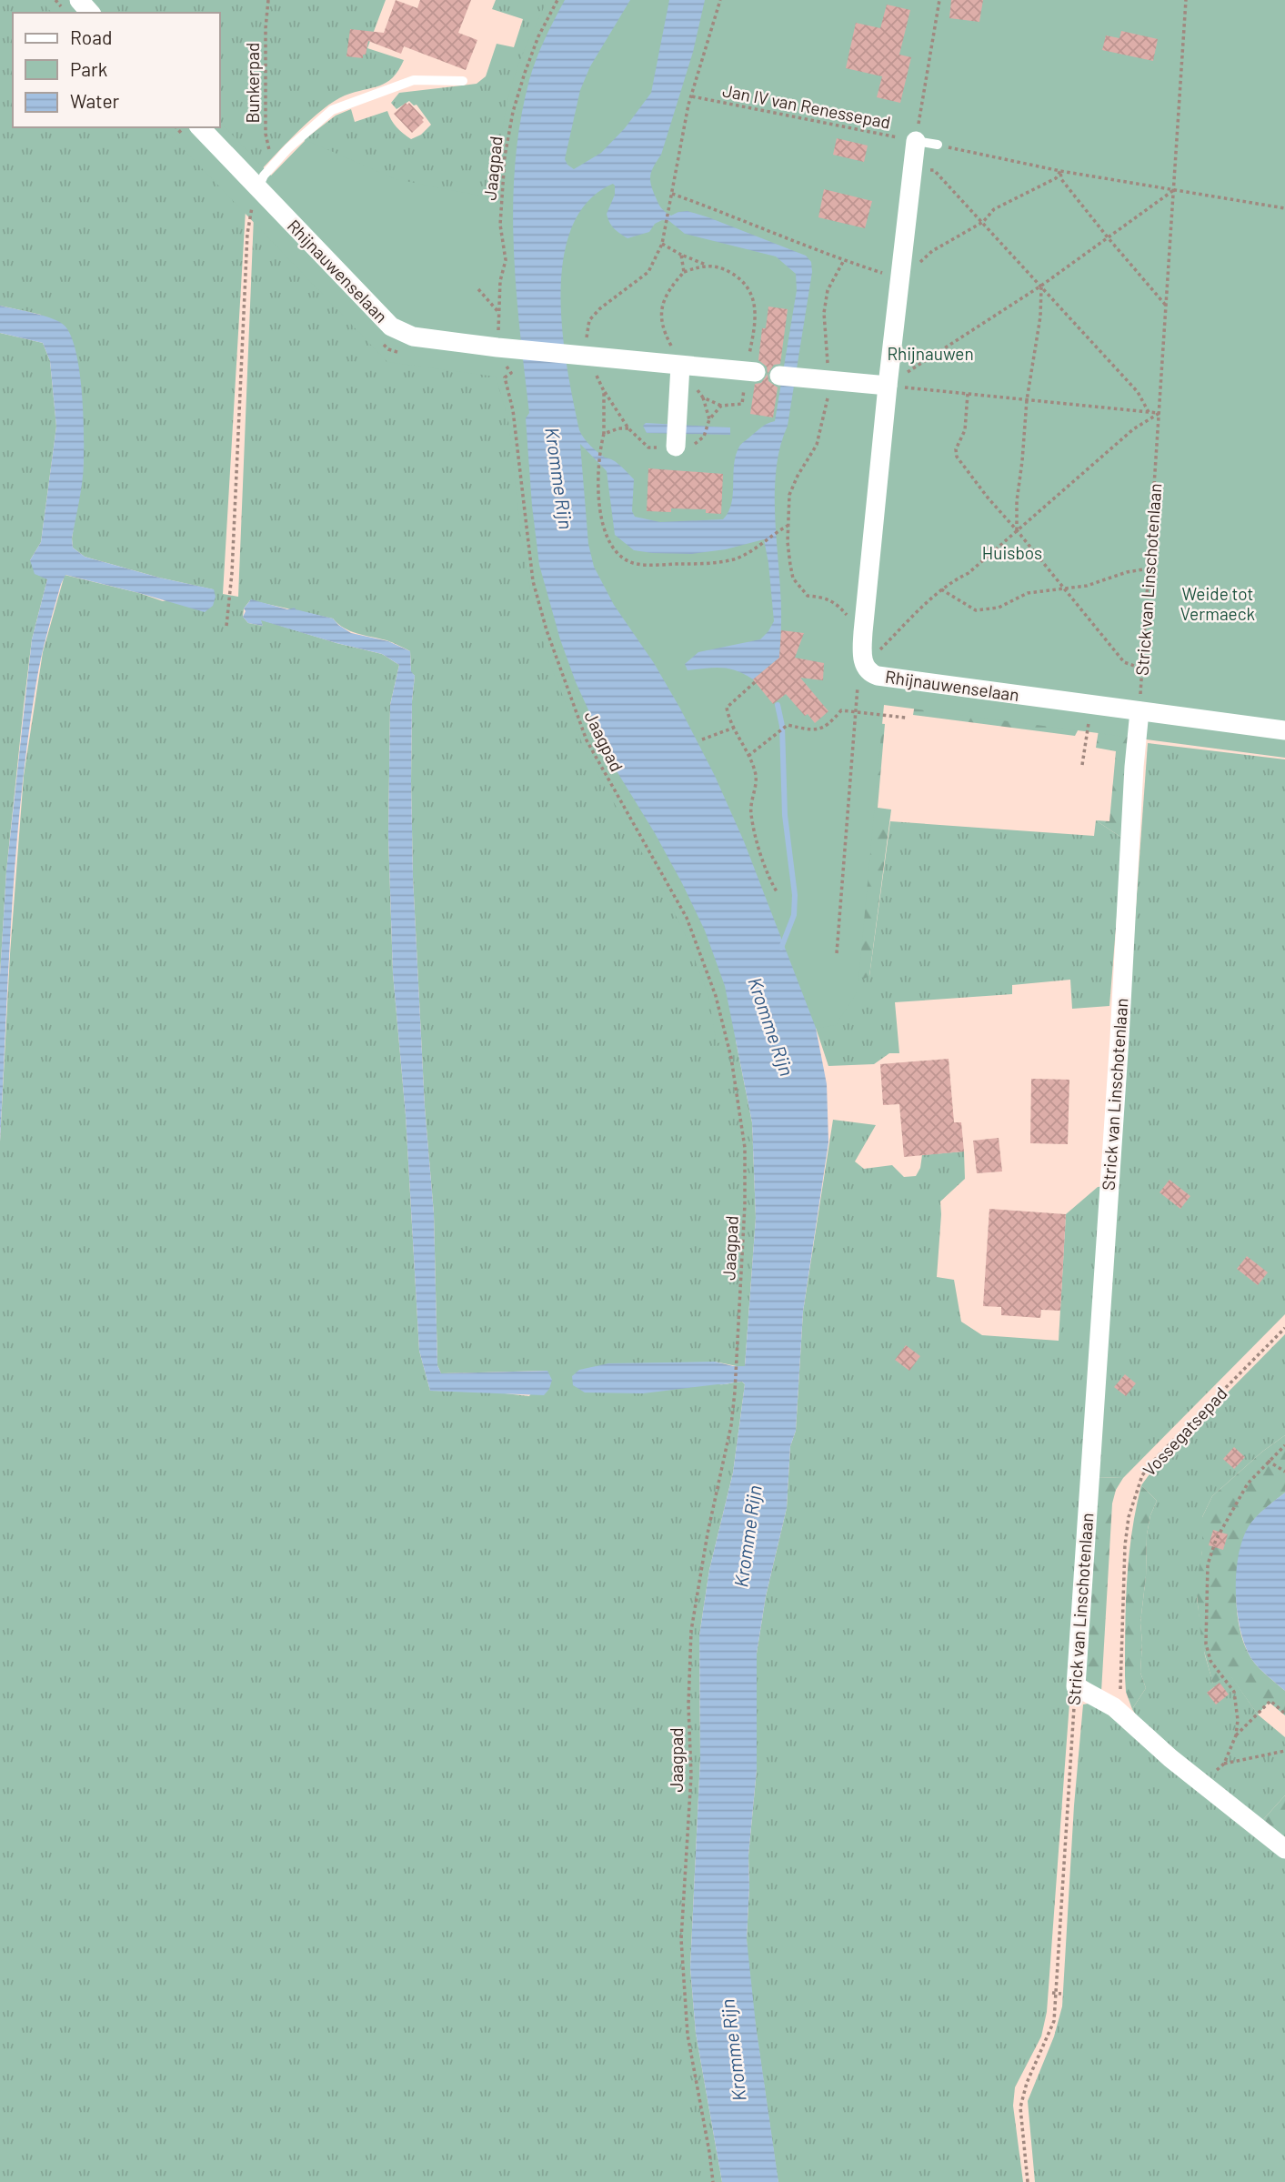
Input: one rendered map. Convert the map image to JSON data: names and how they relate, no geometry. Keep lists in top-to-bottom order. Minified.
{"streets":{"street":["Rhijnauwenselaan","Strick van Linschotenlaan"],"path":["Bunkerpad","Jan IV van Renessepad","Jaagpad","Vossegatsepad"]},"crossings":[["Jan IV van Renessepad","Rhijnauwenselaan"],["Jaagpad","Rhijnauwenselaan"],["Rhijnauwenselaan","Strick van Linschotenlaan"]],"water":["Kromme Rijn"],"parks":["Rhijnauwen","Huisbos","Weide tot Vermaeck"],"legend":["Road","Park","Water"]}
